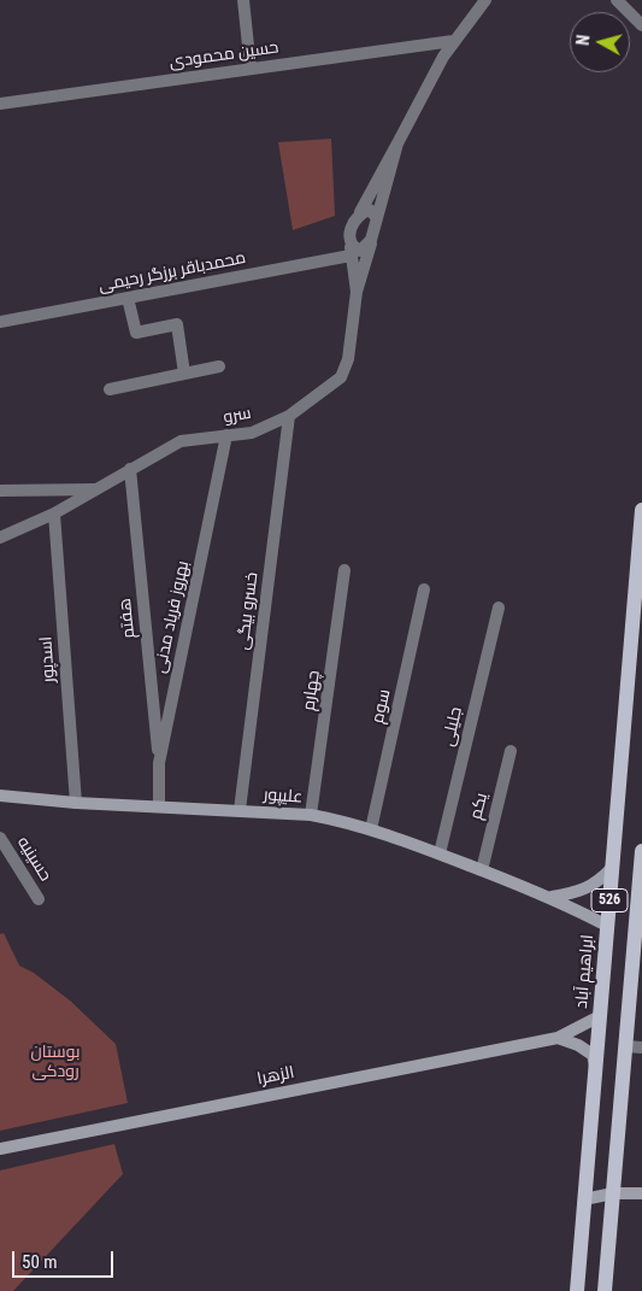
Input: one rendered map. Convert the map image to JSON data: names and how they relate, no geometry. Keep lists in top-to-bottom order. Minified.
{"streets":{"main road":["526","ابراهیم آباد"],"street":["حسین محمودی","محمدباقر برزگر رحیمی","سرو","خسرو بیگی","بهروز فریاد مدنی","هفتم","اسدپور","چهارم","سوم","جلیلی","علیپور","یکم","حسینیه","الزهرا"]},"crossings":[["سرو","خسرو بیگی"],["سرو","بهروز فریاد مدنی"],["سرو","هفتم"],["سرو","اسدپور"],["خسرو بیگی","علیپور"],["بهروز فریاد مدنی","هفتم"],["بهروز فریاد مدنی","علیپور"],["اسدپور","علیپور"],["چهارم","علیپور"],["سوم","علیپور"],["جلیلی","علیپور"],["علیپور","یکم"],["علیپور","ابراهیم آباد"],["ابراهیم آباد","الزهرا"]],"parks":["بوستان رودکی"],"scale_bar":"50 m","north":"left"}
